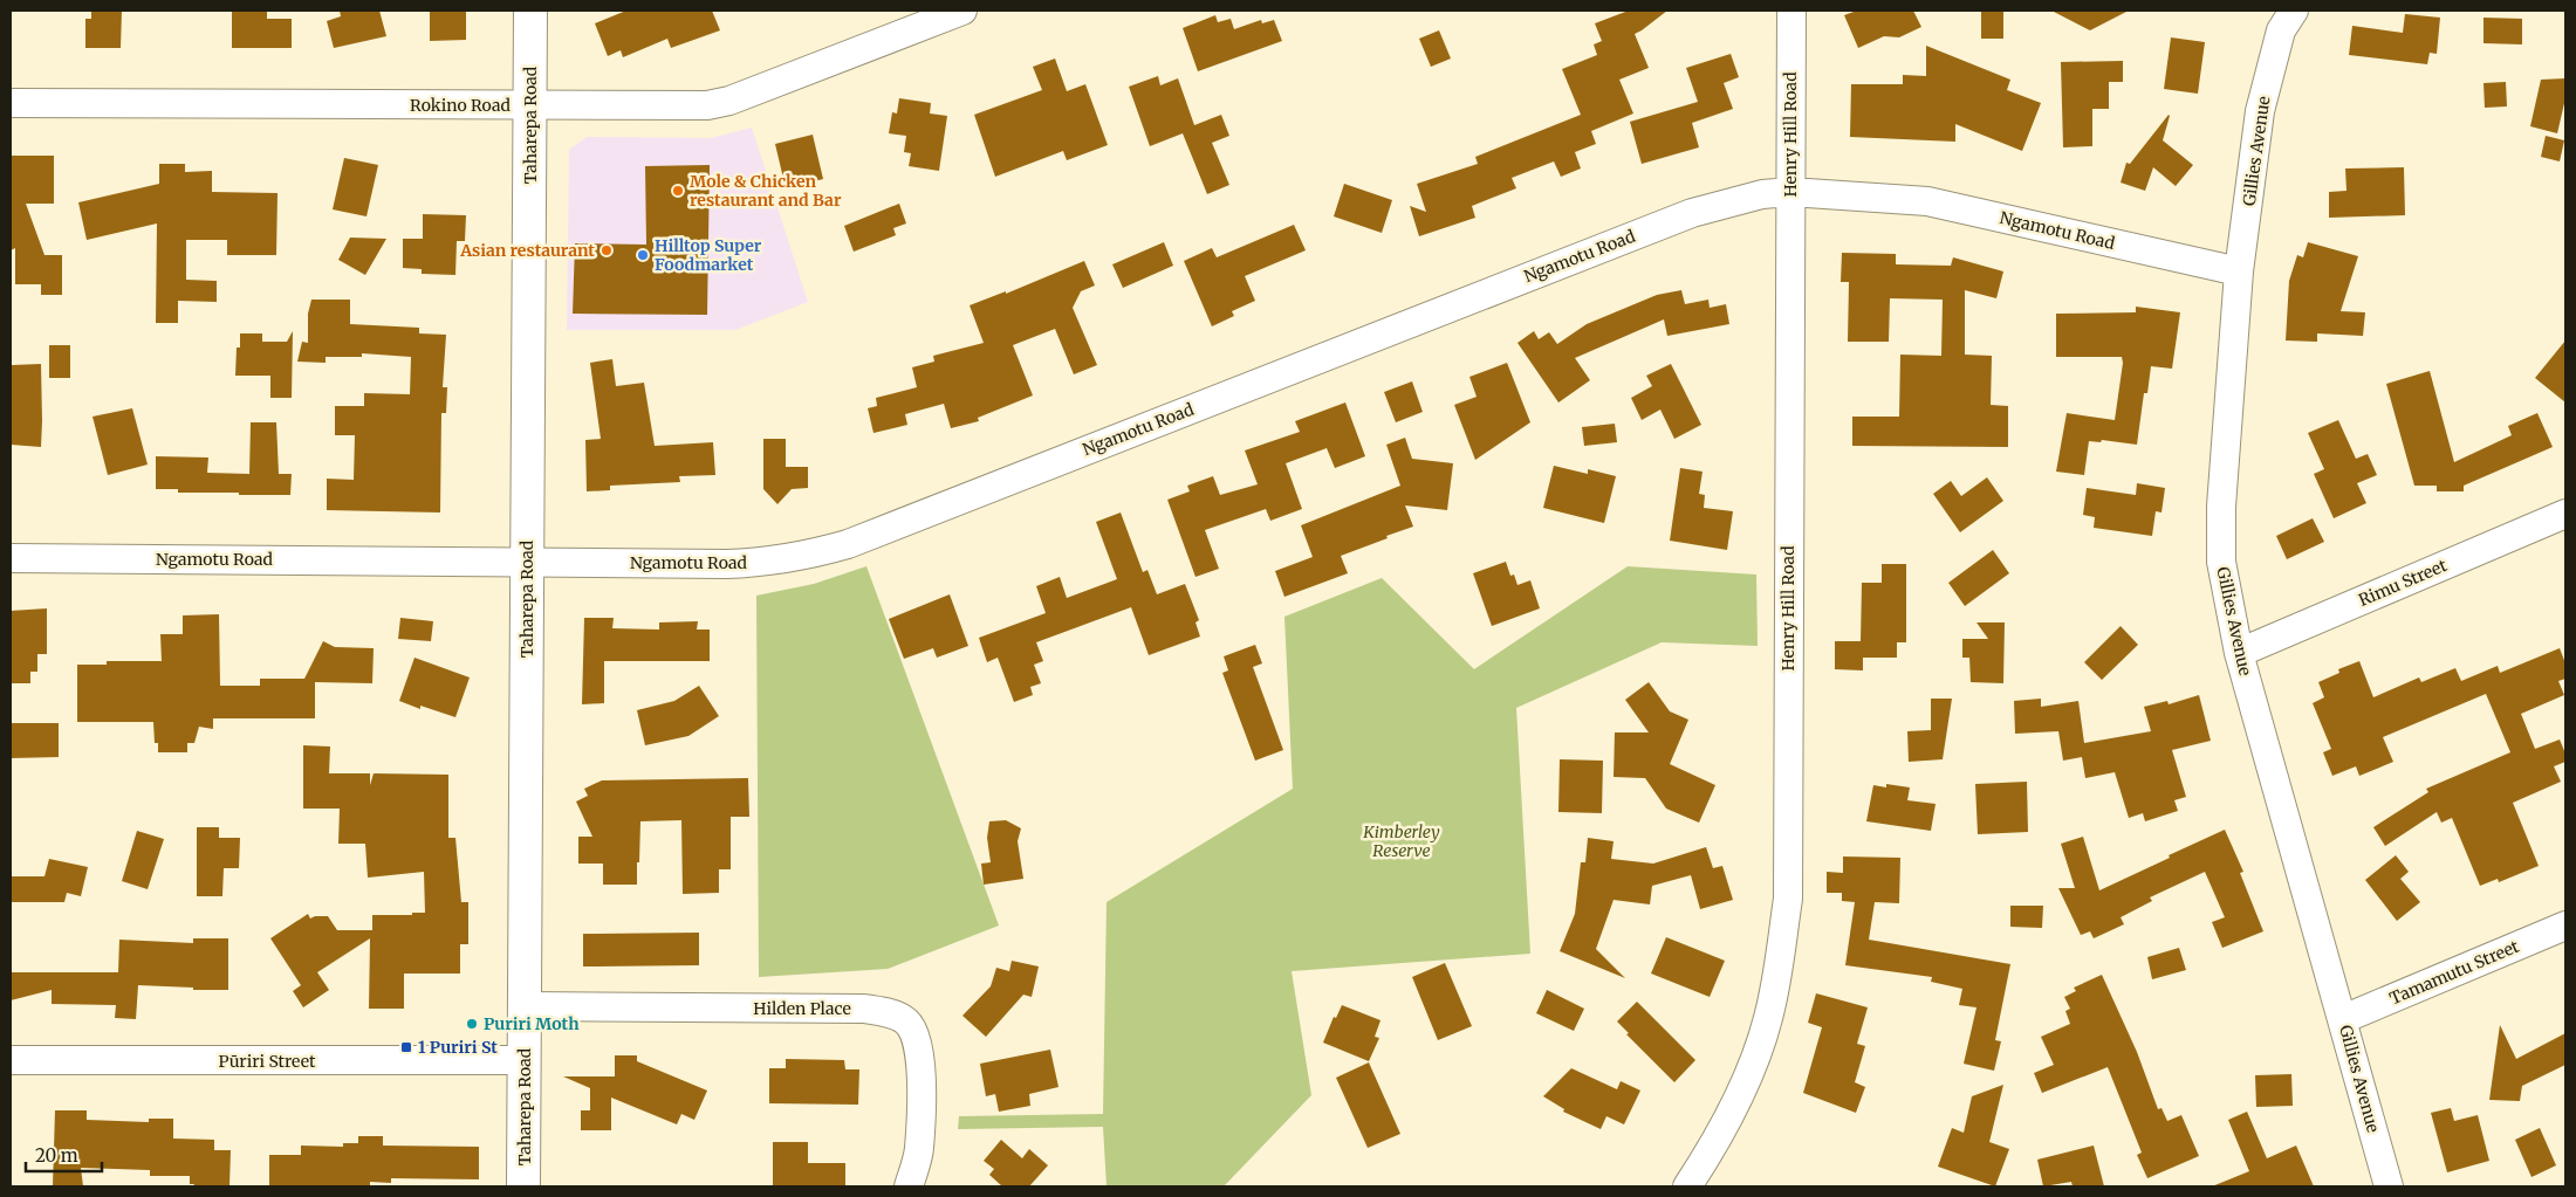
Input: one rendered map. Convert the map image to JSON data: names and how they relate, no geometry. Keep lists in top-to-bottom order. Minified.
{"streets":{"street":["Rokino Road","Taharepa Road","Henry Hill Road","Gillies Avenue","Ngamotu Road","Rimu Street","Tamamutu Street","Hilden Place","Pūriri Street"]},"crossings":[["Rokino Road","Taharepa Road"],["Taharepa Road","Ngamotu Road"],["Taharepa Road","Hilden Place"],["Taharepa Road","Pūriri Street"],["Henry Hill Road","Ngamotu Road"],["Gillies Avenue","Ngamotu Road"],["Gillies Avenue","Rimu Street"],["Gillies Avenue","Tamamutu Street"]],"parks":["Kimberley Reserve"],"places":{"other":["Mole & Chicken restaurant and Bar","Asian restaurant","Hilltop Super Foodmarket","Puriri Moth"],"transit":["1 Puriri St"]},"scale_bar":"20 m"}
